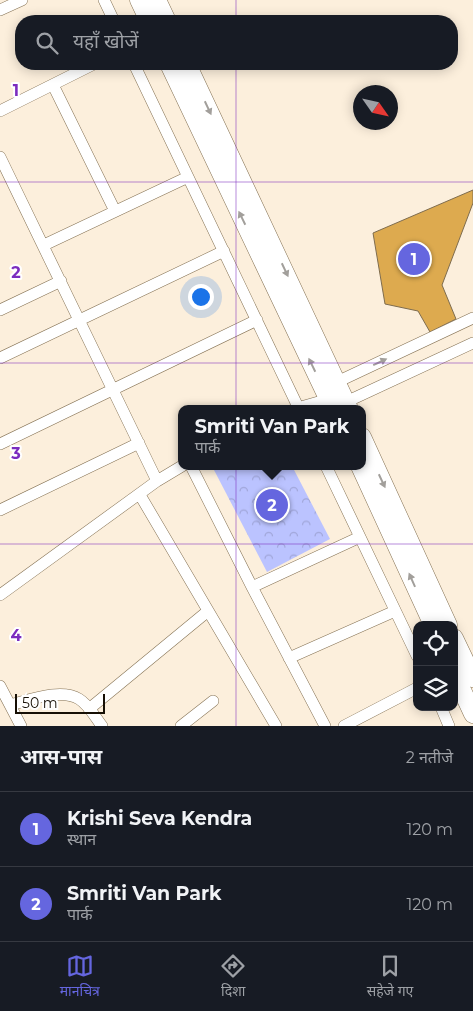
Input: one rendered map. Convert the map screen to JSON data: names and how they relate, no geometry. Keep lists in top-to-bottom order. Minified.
{"scale_bar":"50 m","north":"bottom right","page":{"search":"यहाँ खोजें","pins":["1","2"],"popup":["Smriti Van Park","पार्क"],"scale":"50 m","heading":["आस-पास","2 नतीजे"],"list":[{"mark":"1","name":"Krishi Seva Kendra","note":"स्थान","value":"120 m"},{"mark":"2","name":"Smriti Van Park","note":"पार्क","value":"120 m"}],"nav":["मानचित्र","दिशा","सहेजे गए"]},"grid":{"rows":["1","2","3","4"]}}
